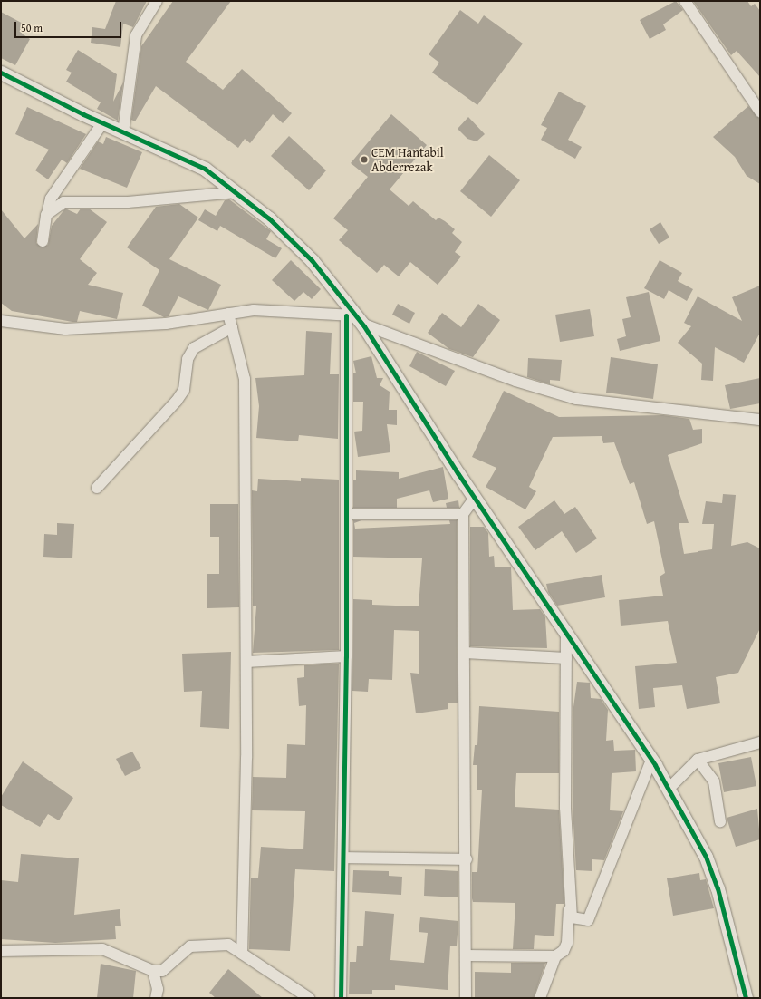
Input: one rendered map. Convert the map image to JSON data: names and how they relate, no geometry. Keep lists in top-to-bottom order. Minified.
{"places":["CEM Hantabil Abderrezak"],"scale_bar":"50 m"}
